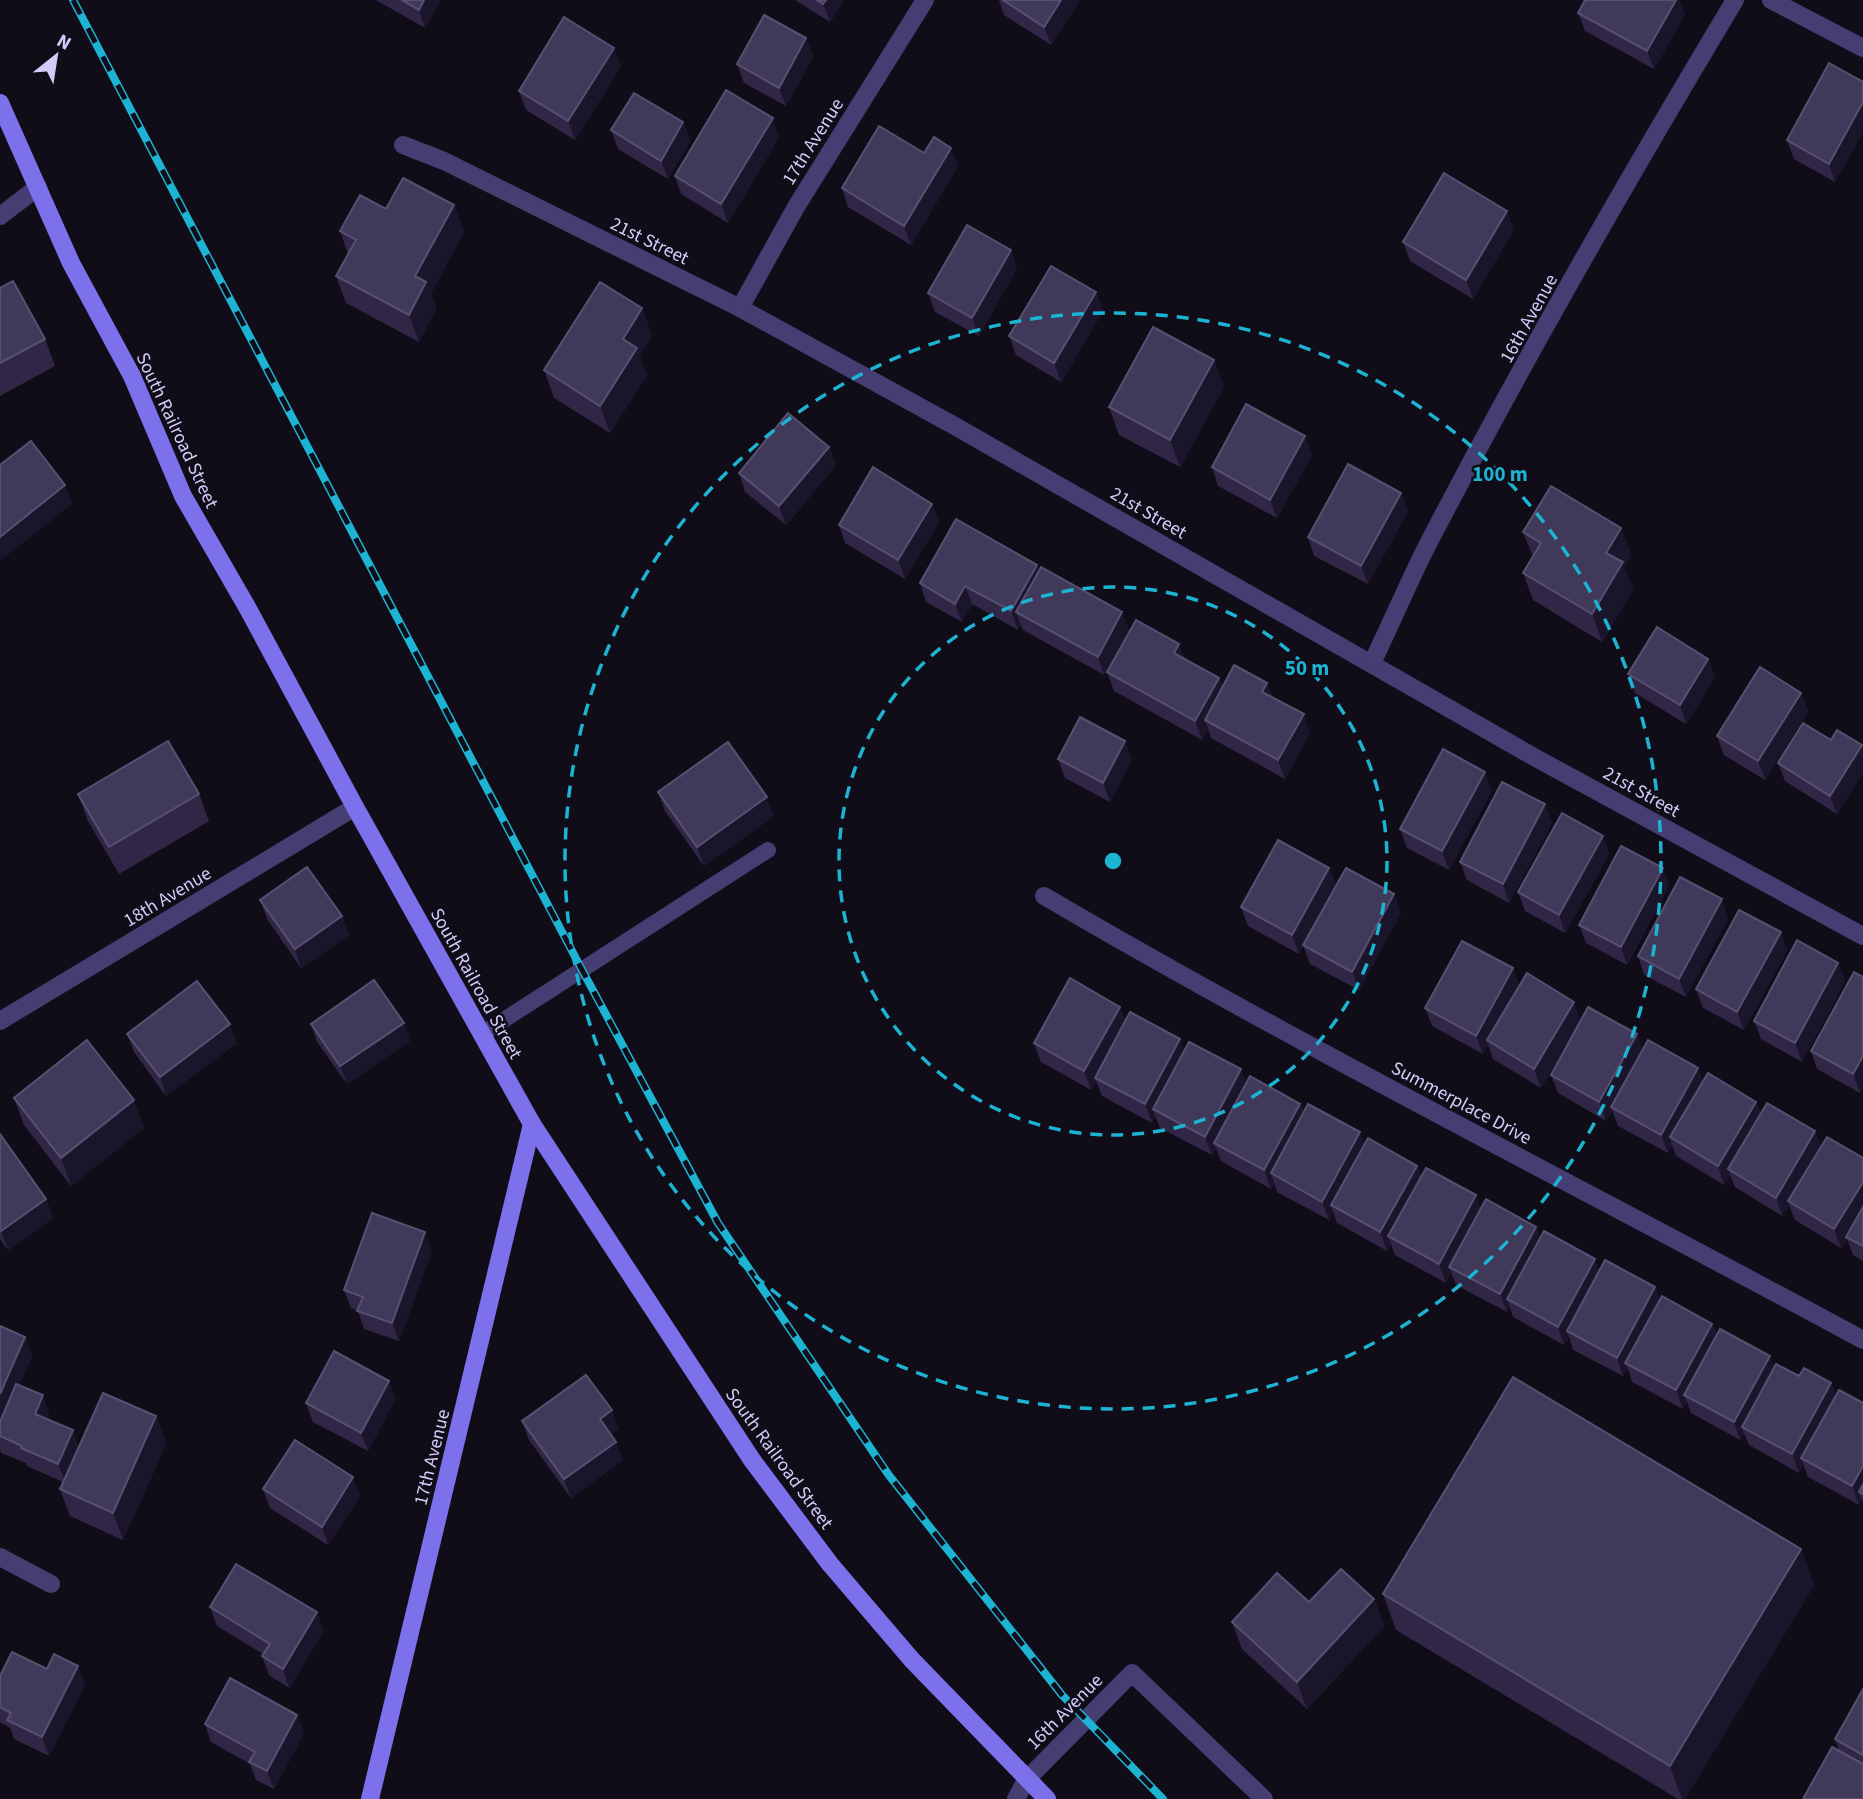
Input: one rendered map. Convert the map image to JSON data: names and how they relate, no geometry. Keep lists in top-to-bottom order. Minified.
{"streets":{"street":["17th Avenue","21st Street","16th Avenue","South Railroad Street","18th Avenue","Summerplace Drive"]},"crossings":[["17th Avenue","21st Street"],["17th Avenue","South Railroad Street"],["21st Street","16th Avenue"],["16th Avenue","South Railroad Street"],["South Railroad Street","18th Avenue"]],"north":"top right","rings":["100 m","50 m"]}
